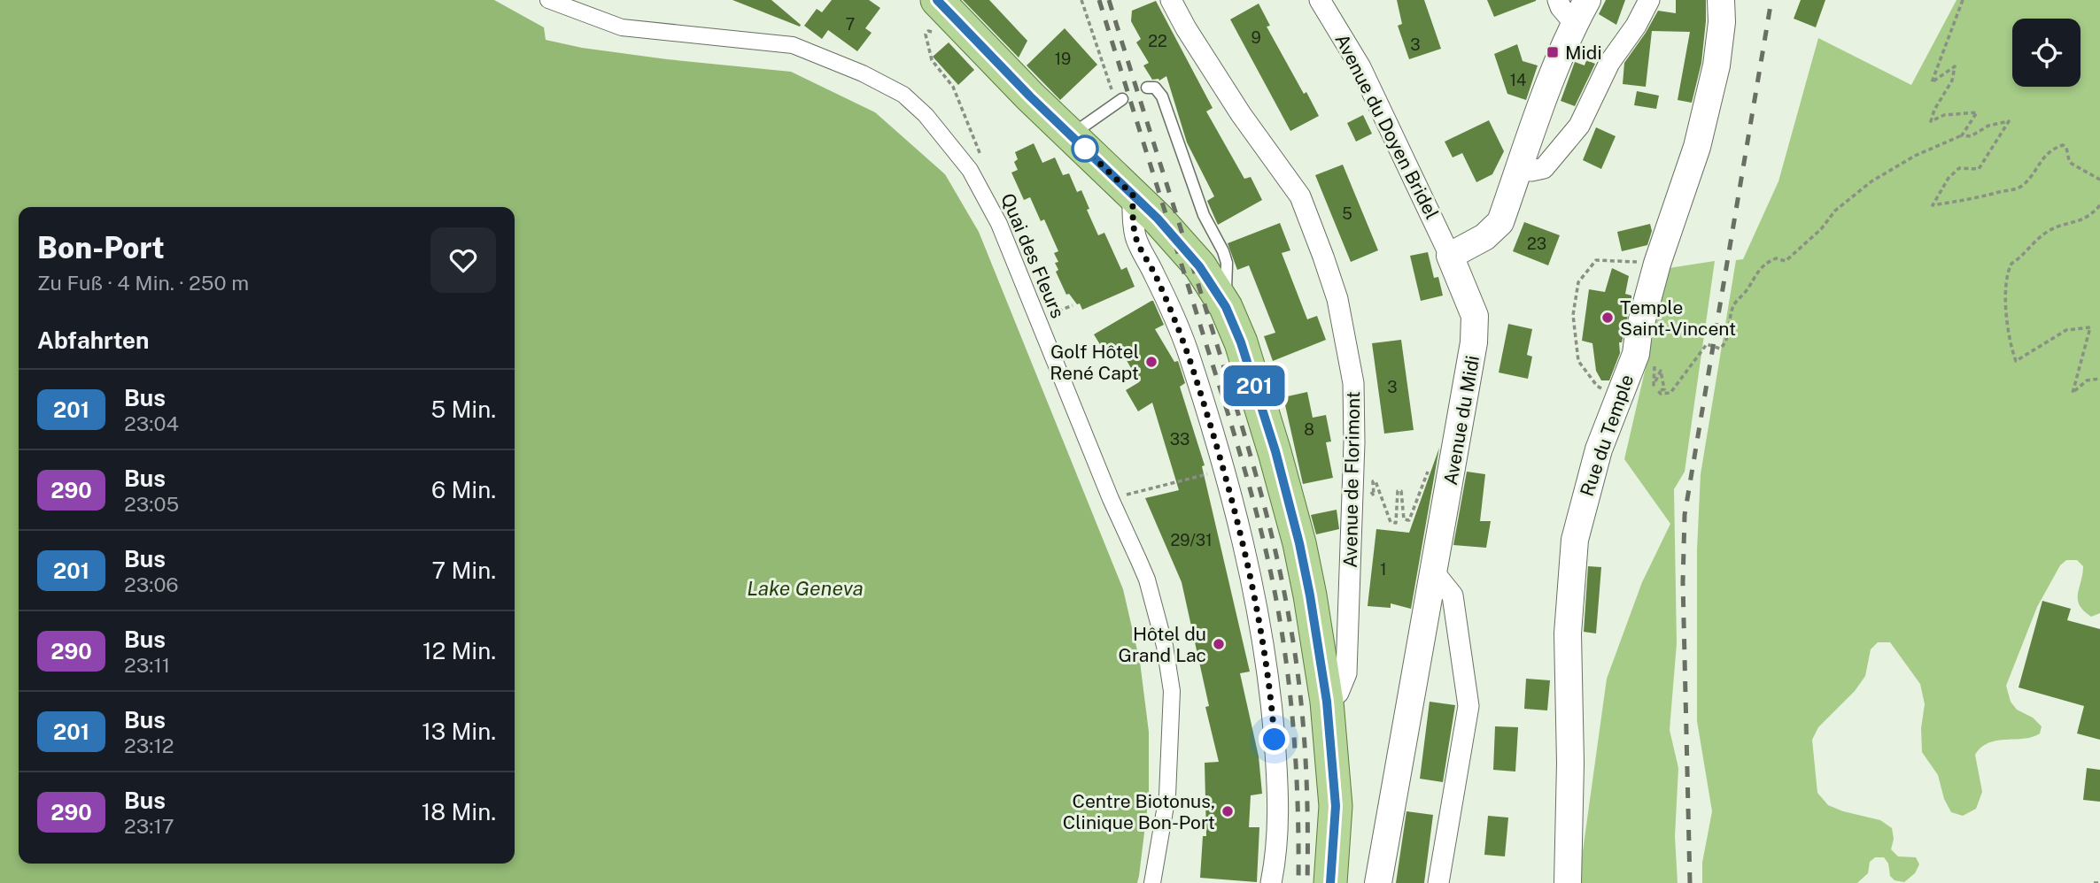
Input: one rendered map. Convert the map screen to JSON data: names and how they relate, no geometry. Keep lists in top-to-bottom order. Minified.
{"streets":{"street":["Avenue du Doyen Bridel","Quai des Fleurs","Avenue du Midi","Rue du Temple","Avenue de Florimont"]},"crossings":[["Avenue du Doyen Bridel","Avenue du Midi"]],"water":["Lake Geneva"],"places":{"transit":["Midi"],"other":["Temple Saint-Vincent","Golf Hôtel René Capt","Hôtel du Grand Lac","Centre Biotonus, Clinique Bon-Port"]},"lines":["bus line 201"],"house_numbers":["7","9","22","3","19","14","5","23","3","8","33","29/31","1"],"page":{"on_map":"201","heading":[["Bon-Port","Zu Fuß · 4 Min. · 250 m"],"Abfahrten"],"list":[{"mark":"201","name":"Bus","note":"23:04","value":"5 Min."},{"mark":"290","name":"Bus","note":"23:05","value":"6 Min."},{"mark":"201","name":"Bus","note":"23:06","value":"7 Min."},{"mark":"290","name":"Bus","note":"23:11","value":"12 Min."},{"mark":"201","name":"Bus","note":"23:12","value":"13 Min."},{"mark":"290","name":"Bus","note":"23:17","value":"18 Min."}]}}
